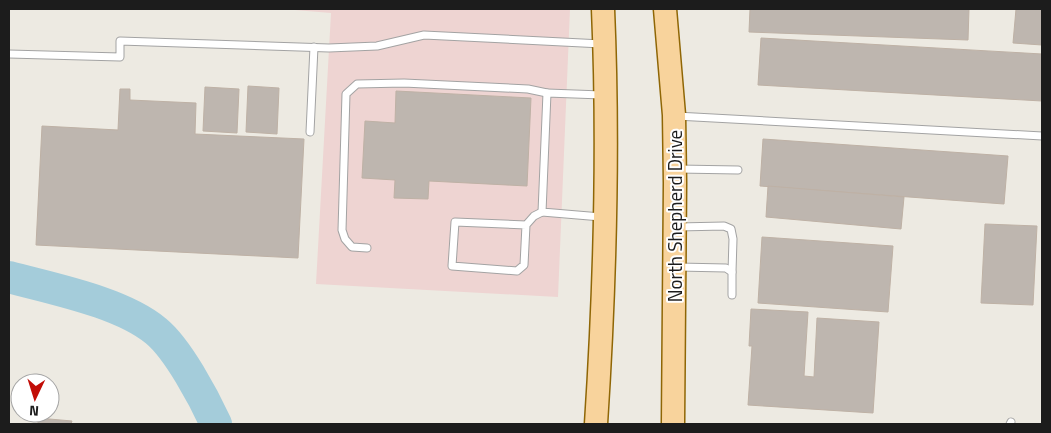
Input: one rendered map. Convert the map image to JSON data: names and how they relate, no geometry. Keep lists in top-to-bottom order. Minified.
{"streets":{"main road":["North Shepherd Drive"]},"north":"bottom"}
